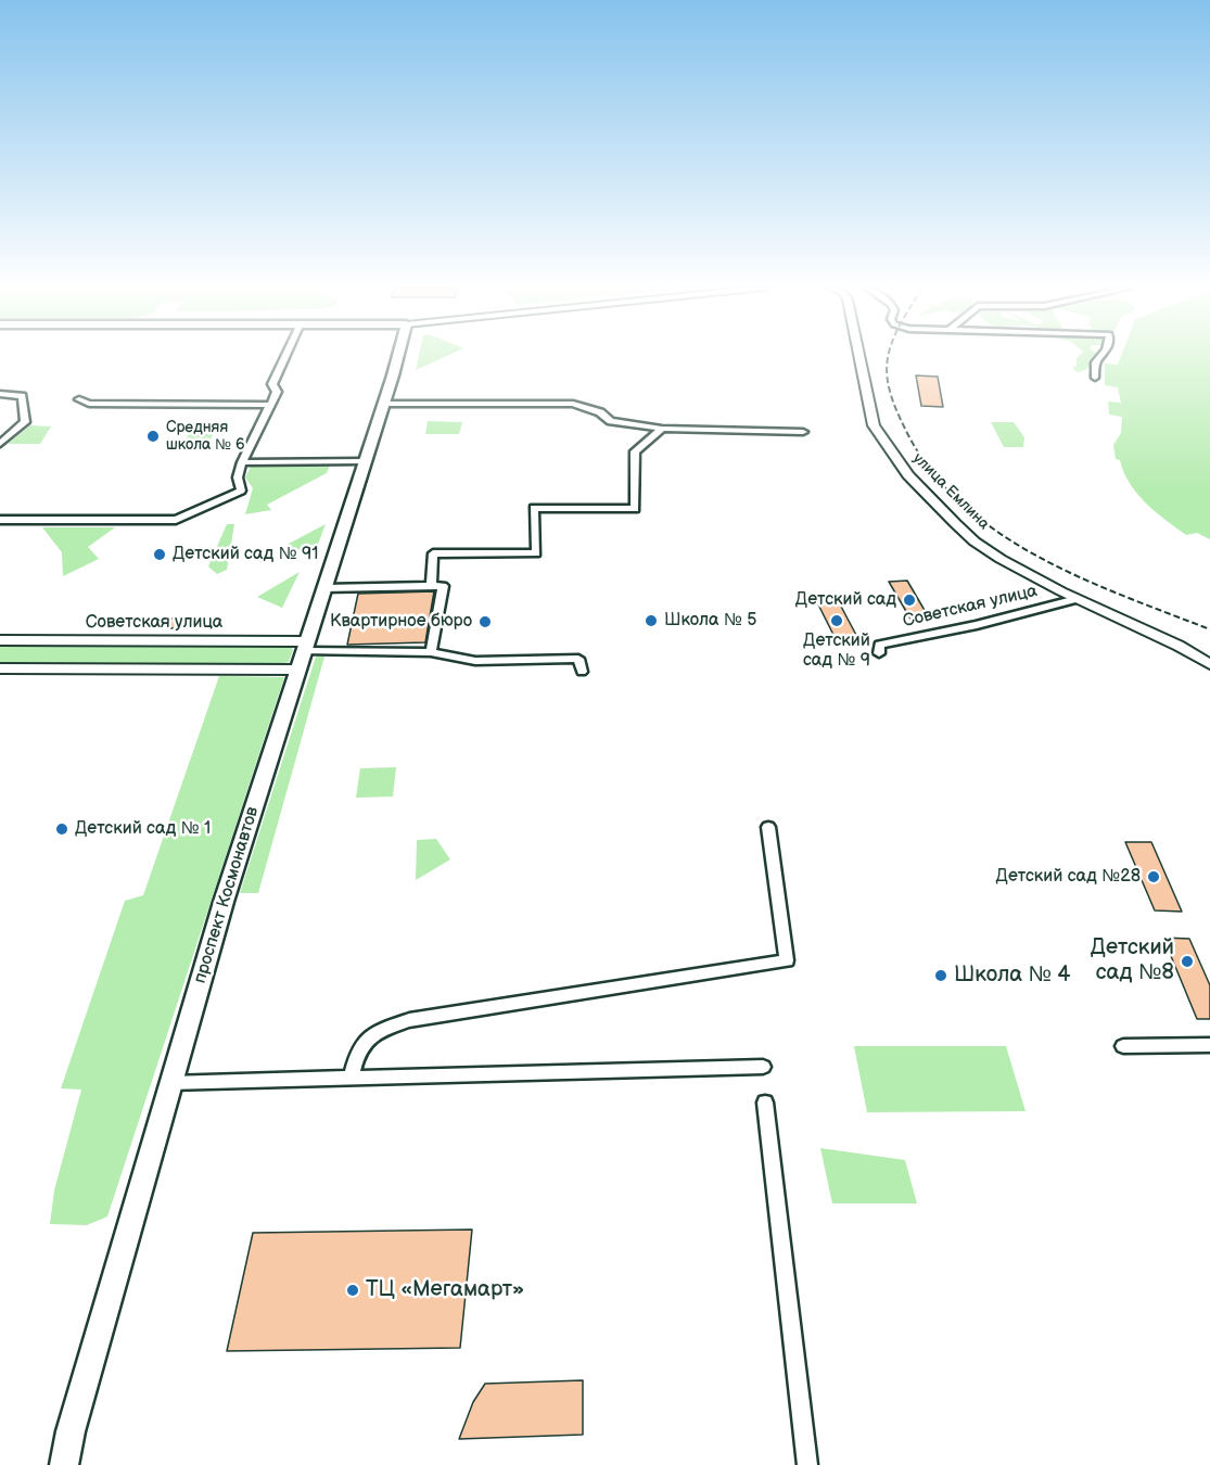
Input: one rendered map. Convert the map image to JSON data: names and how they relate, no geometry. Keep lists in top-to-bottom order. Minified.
{"streets":{"main road":["проспект Космонавтов"],"street":["улица Емлина","Советская улица"]},"crossings":[["улица Емлина","Советская улица"],["Советская улица","проспект Космонавтов"]],"places":["Средняя школа № 6","Детский сад № 91","Детский сад","Школа № 5","Детский сад № 9","Квартирное бюро","Детский сад № 1","Детский сад №28","Детский сад №8","Школа № 4","ТЦ «Мегамарт»"]}
